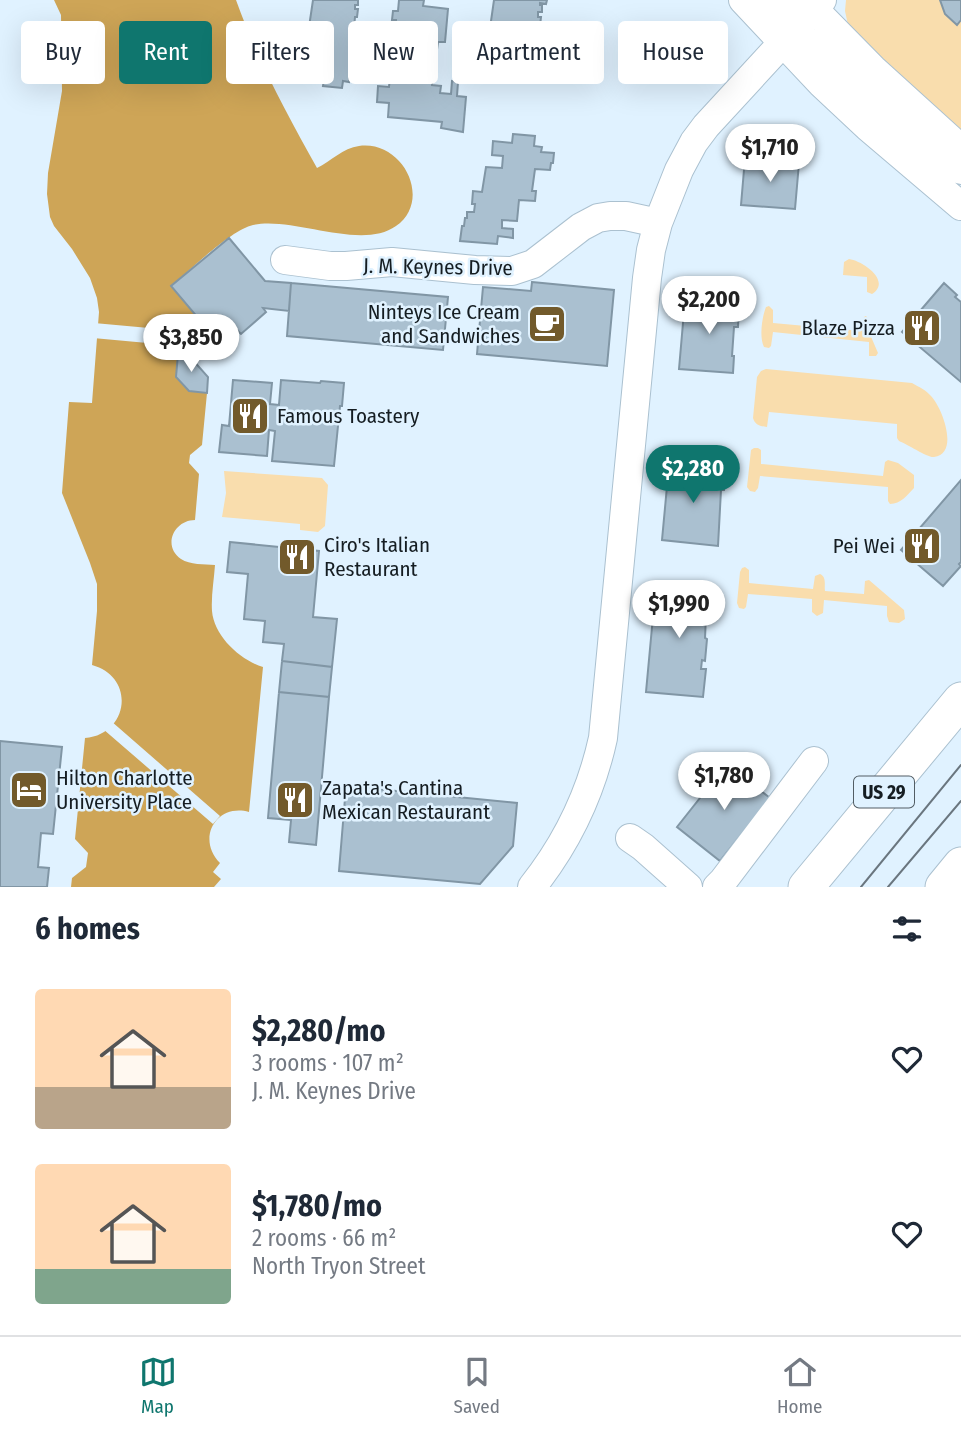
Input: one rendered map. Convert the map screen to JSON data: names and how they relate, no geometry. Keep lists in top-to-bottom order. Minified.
{"streets":{"main road":["US 29"],"street":["J. M. Keynes Drive"]},"places":{"cafe":["Ninteys Ice Cream and Sandwiches"],"restaurant":["Blaze Pizza","Famous Toastery","Pei Wei","Ciro's Italian Restaurant","Zapata's Cantina Mexican Restaurant"],"hotel":["Hilton Charlotte University Place"]},"page":{"chip":["Buy","Rent","Filters","New","Apartment","House"],"price":["$1,710","$2,200","$3,850","$2,280","$1,990","$1,780"],"heading":"6 homes","list":[{"name":"$2,280/mo","note":"3 rooms · 107 m² · J. M. Keynes Drive"},{"name":"$1,780/mo","note":"2 rooms · 66 m² · North Tryon Street"}],"tabs":["Map","Saved","Home"]}}
